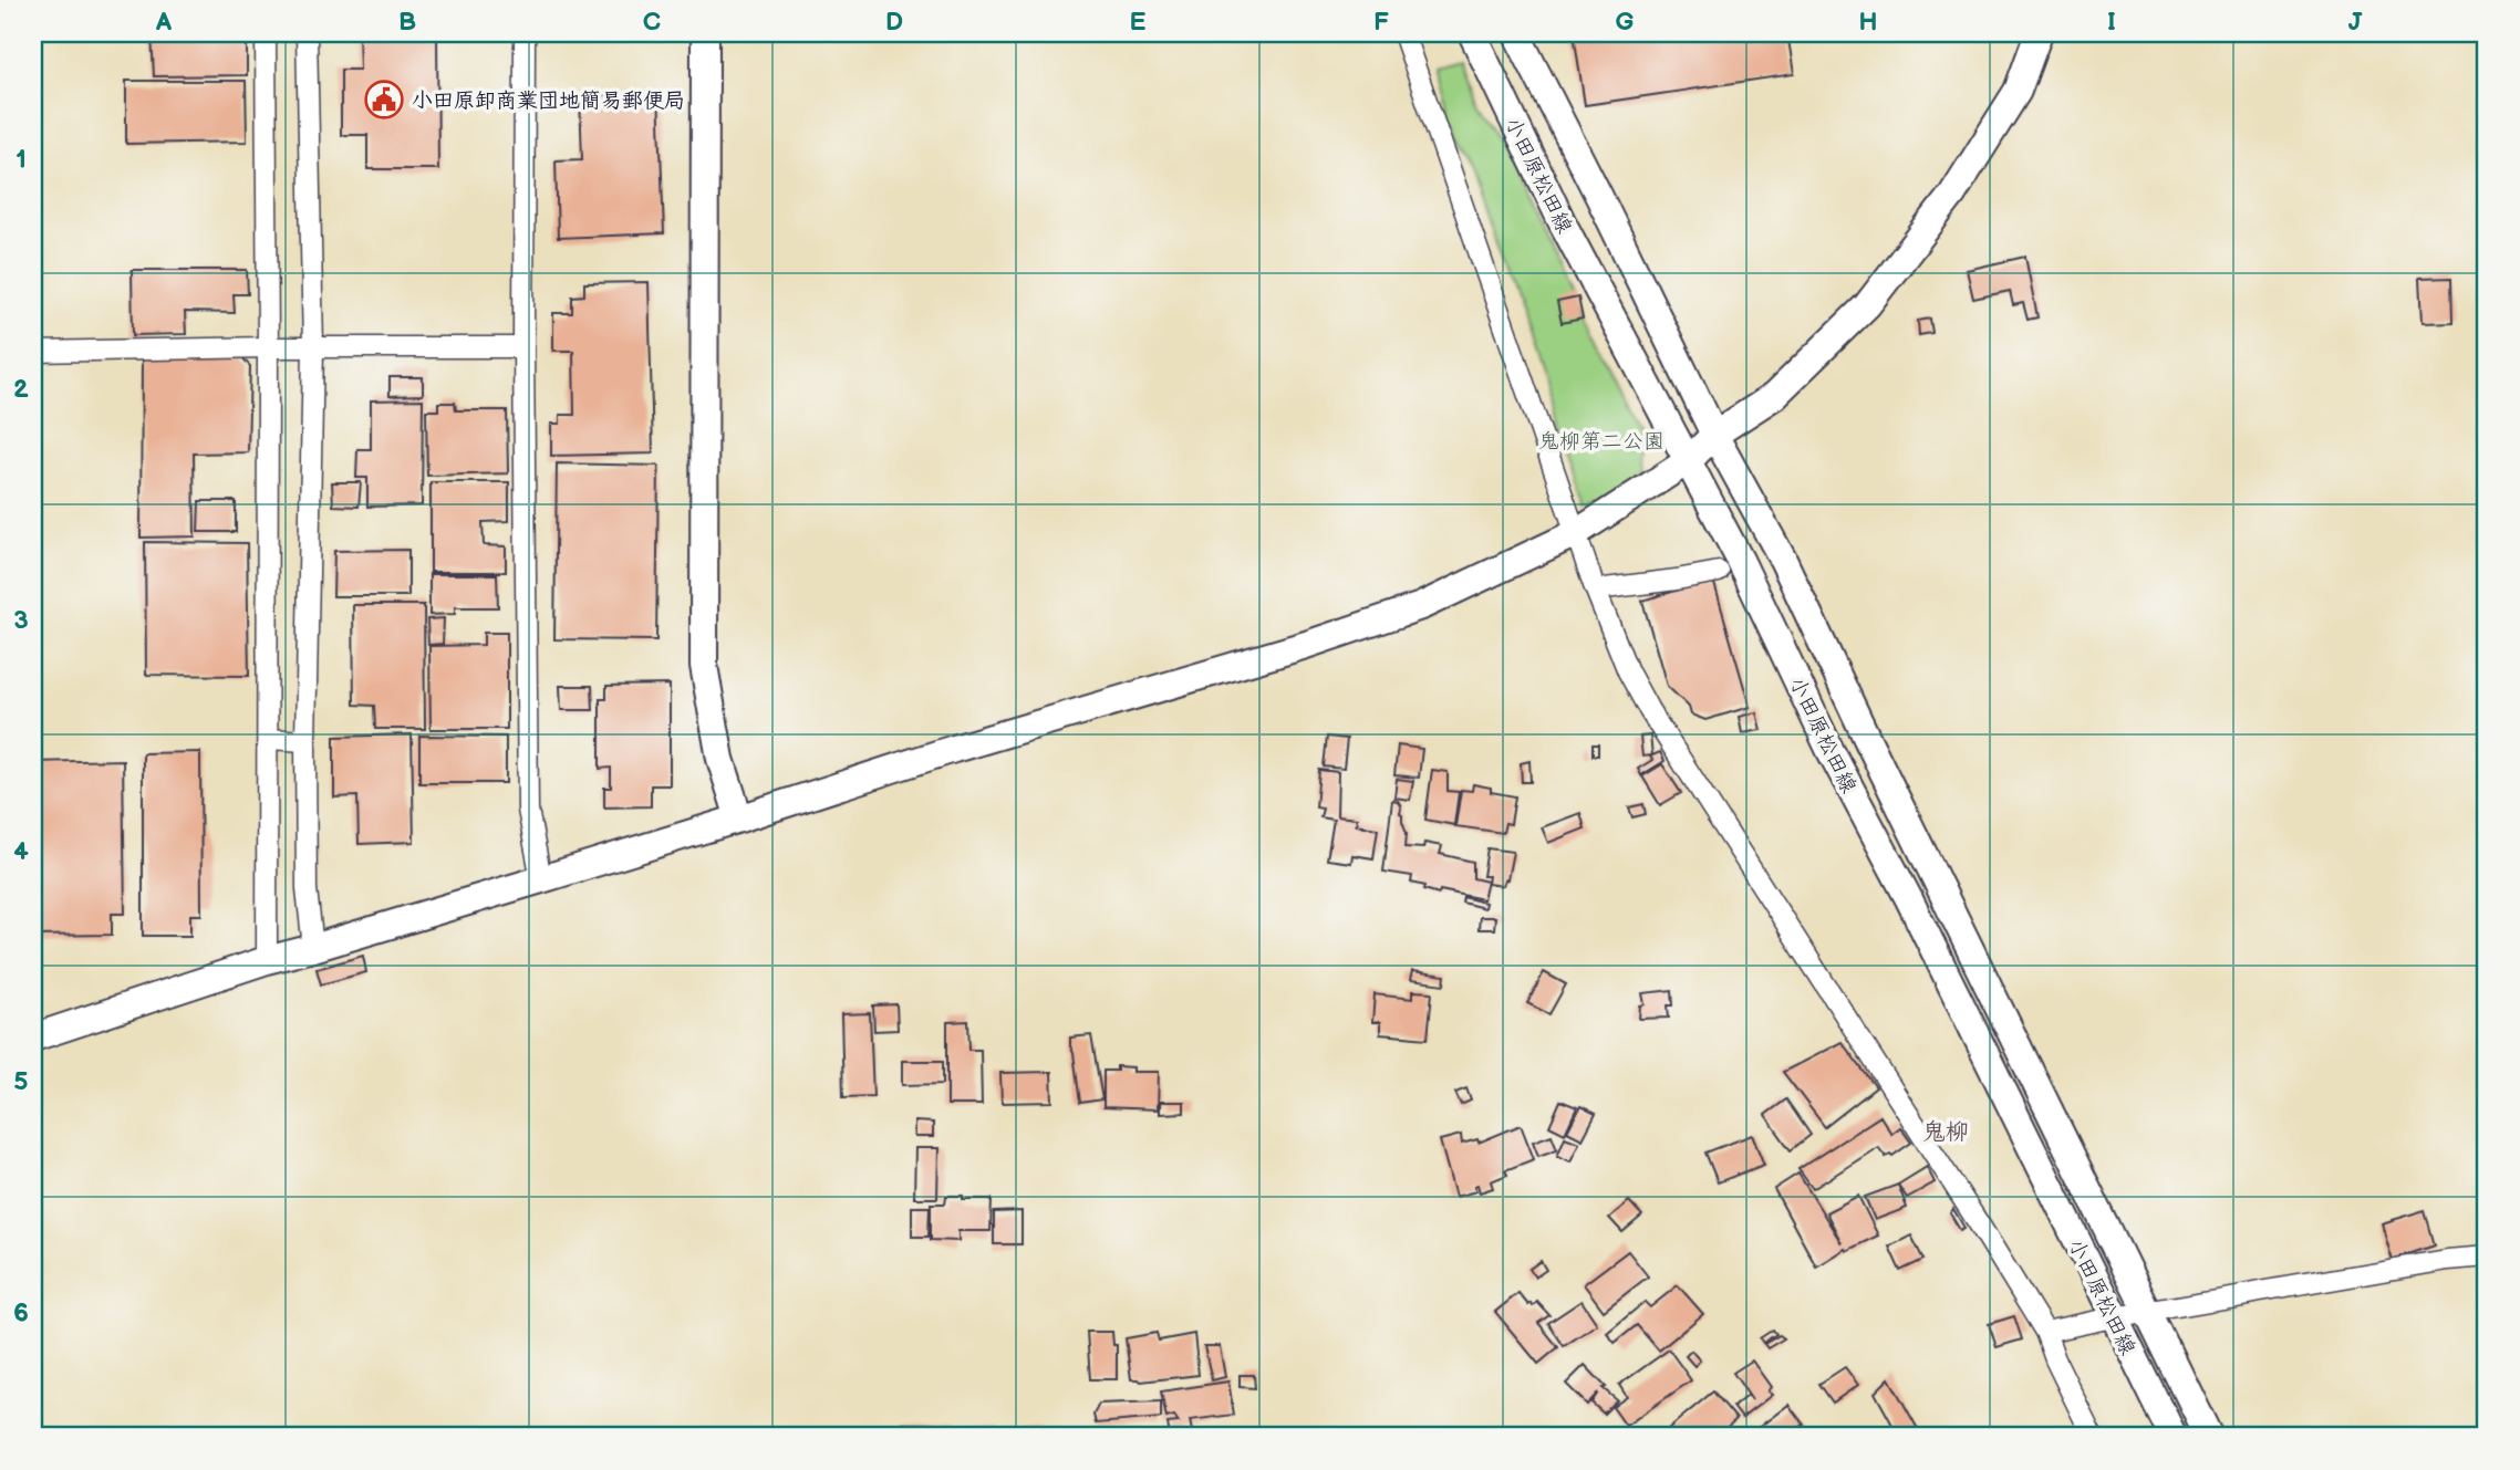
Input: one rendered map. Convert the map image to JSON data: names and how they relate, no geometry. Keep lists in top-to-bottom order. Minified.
{"streets":{"main road":["小田原松田線"]},"districts":["鬼柳"],"parks":["鬼柳第二公園"],"places":{"public building":["小田原卸商業団地簡易郵便局"]},"grid":{"columns":["A","B","C","D","E","F","G","H","I","J"],"rows":["1","2","3","4","5","6"]}}
